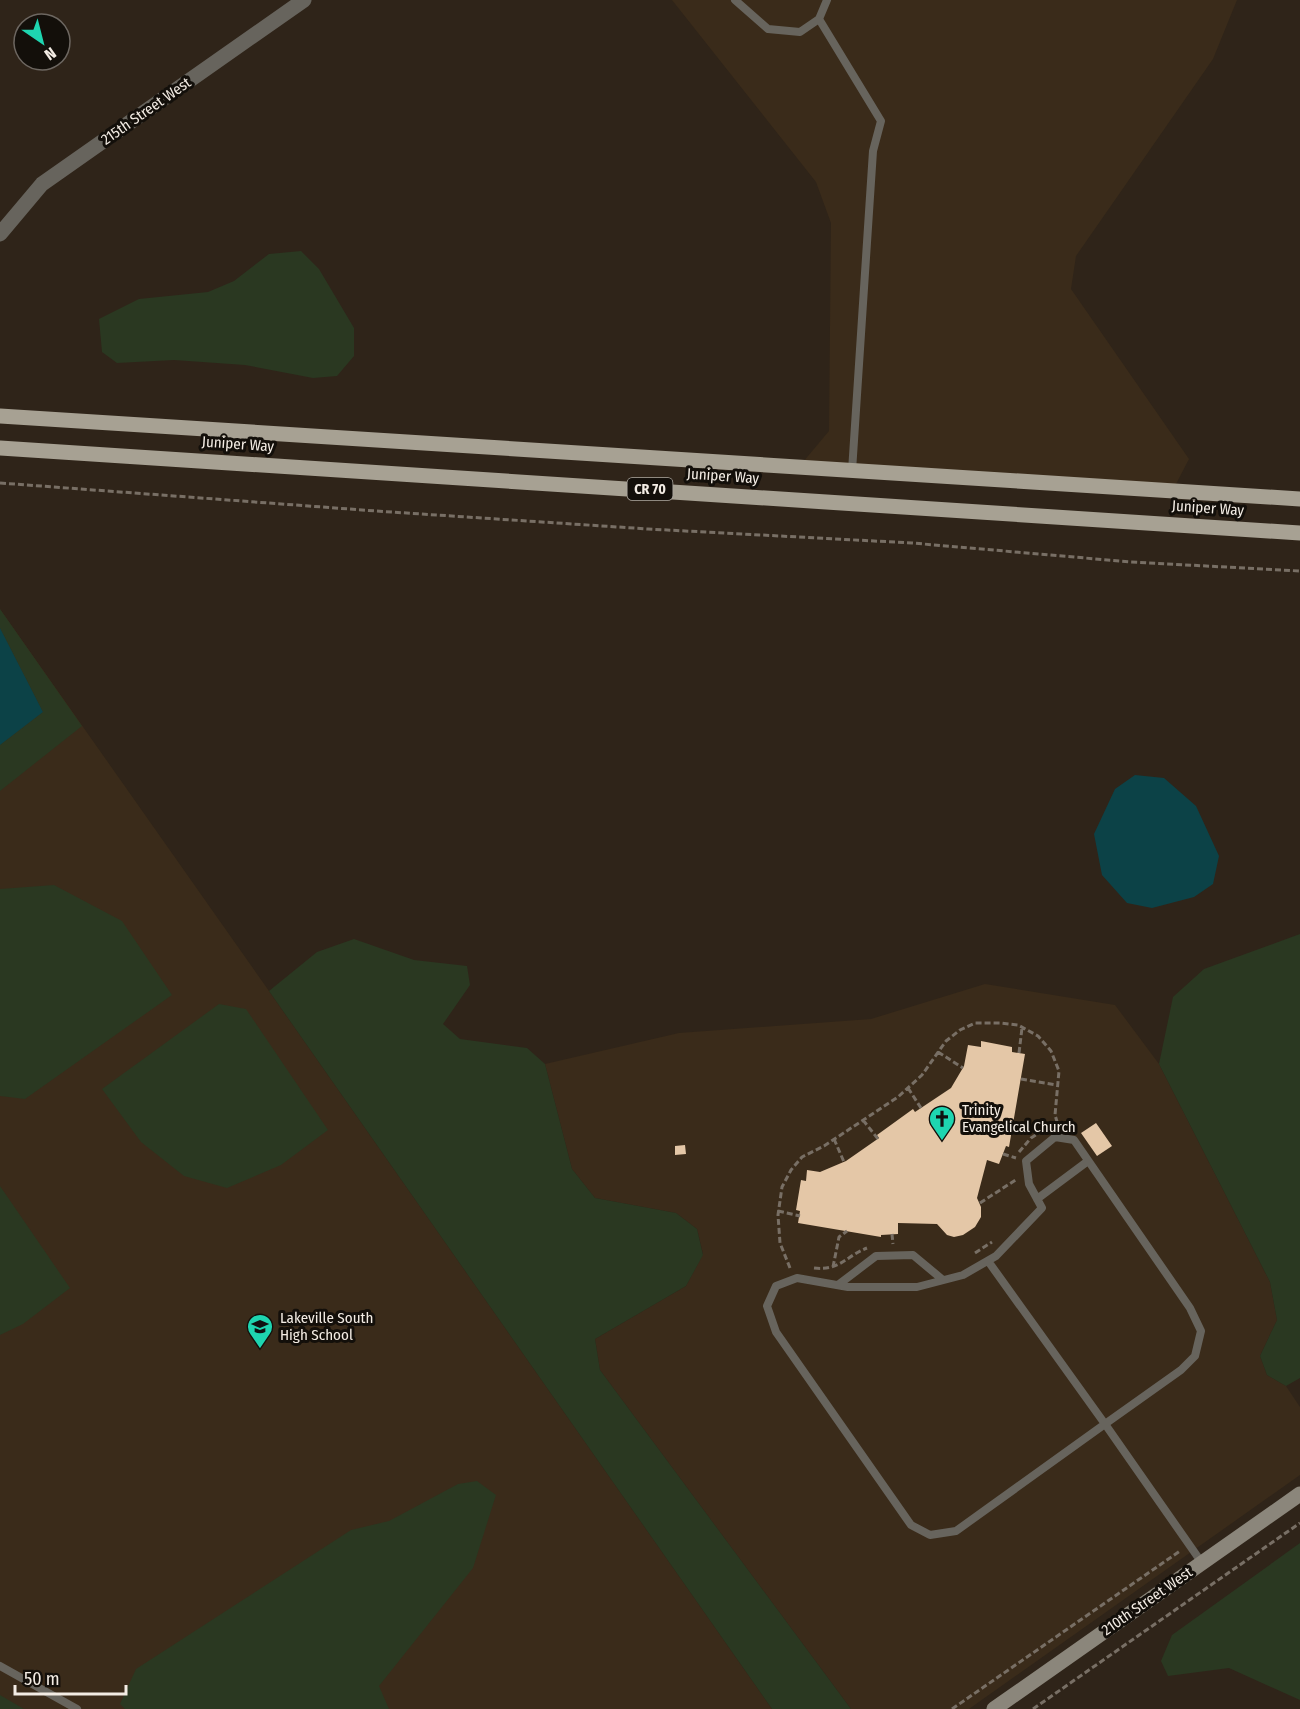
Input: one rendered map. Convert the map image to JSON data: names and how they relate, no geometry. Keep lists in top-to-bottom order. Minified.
{"streets":{"main road":["Juniper Way","CR 70"],"street":["215th Street West","210th Street West"]},"places":{"church":["Trinity Evangelical Church"],"school or university":["Lakeville South High School"]},"scale_bar":"50 m","north":"bottom right"}
